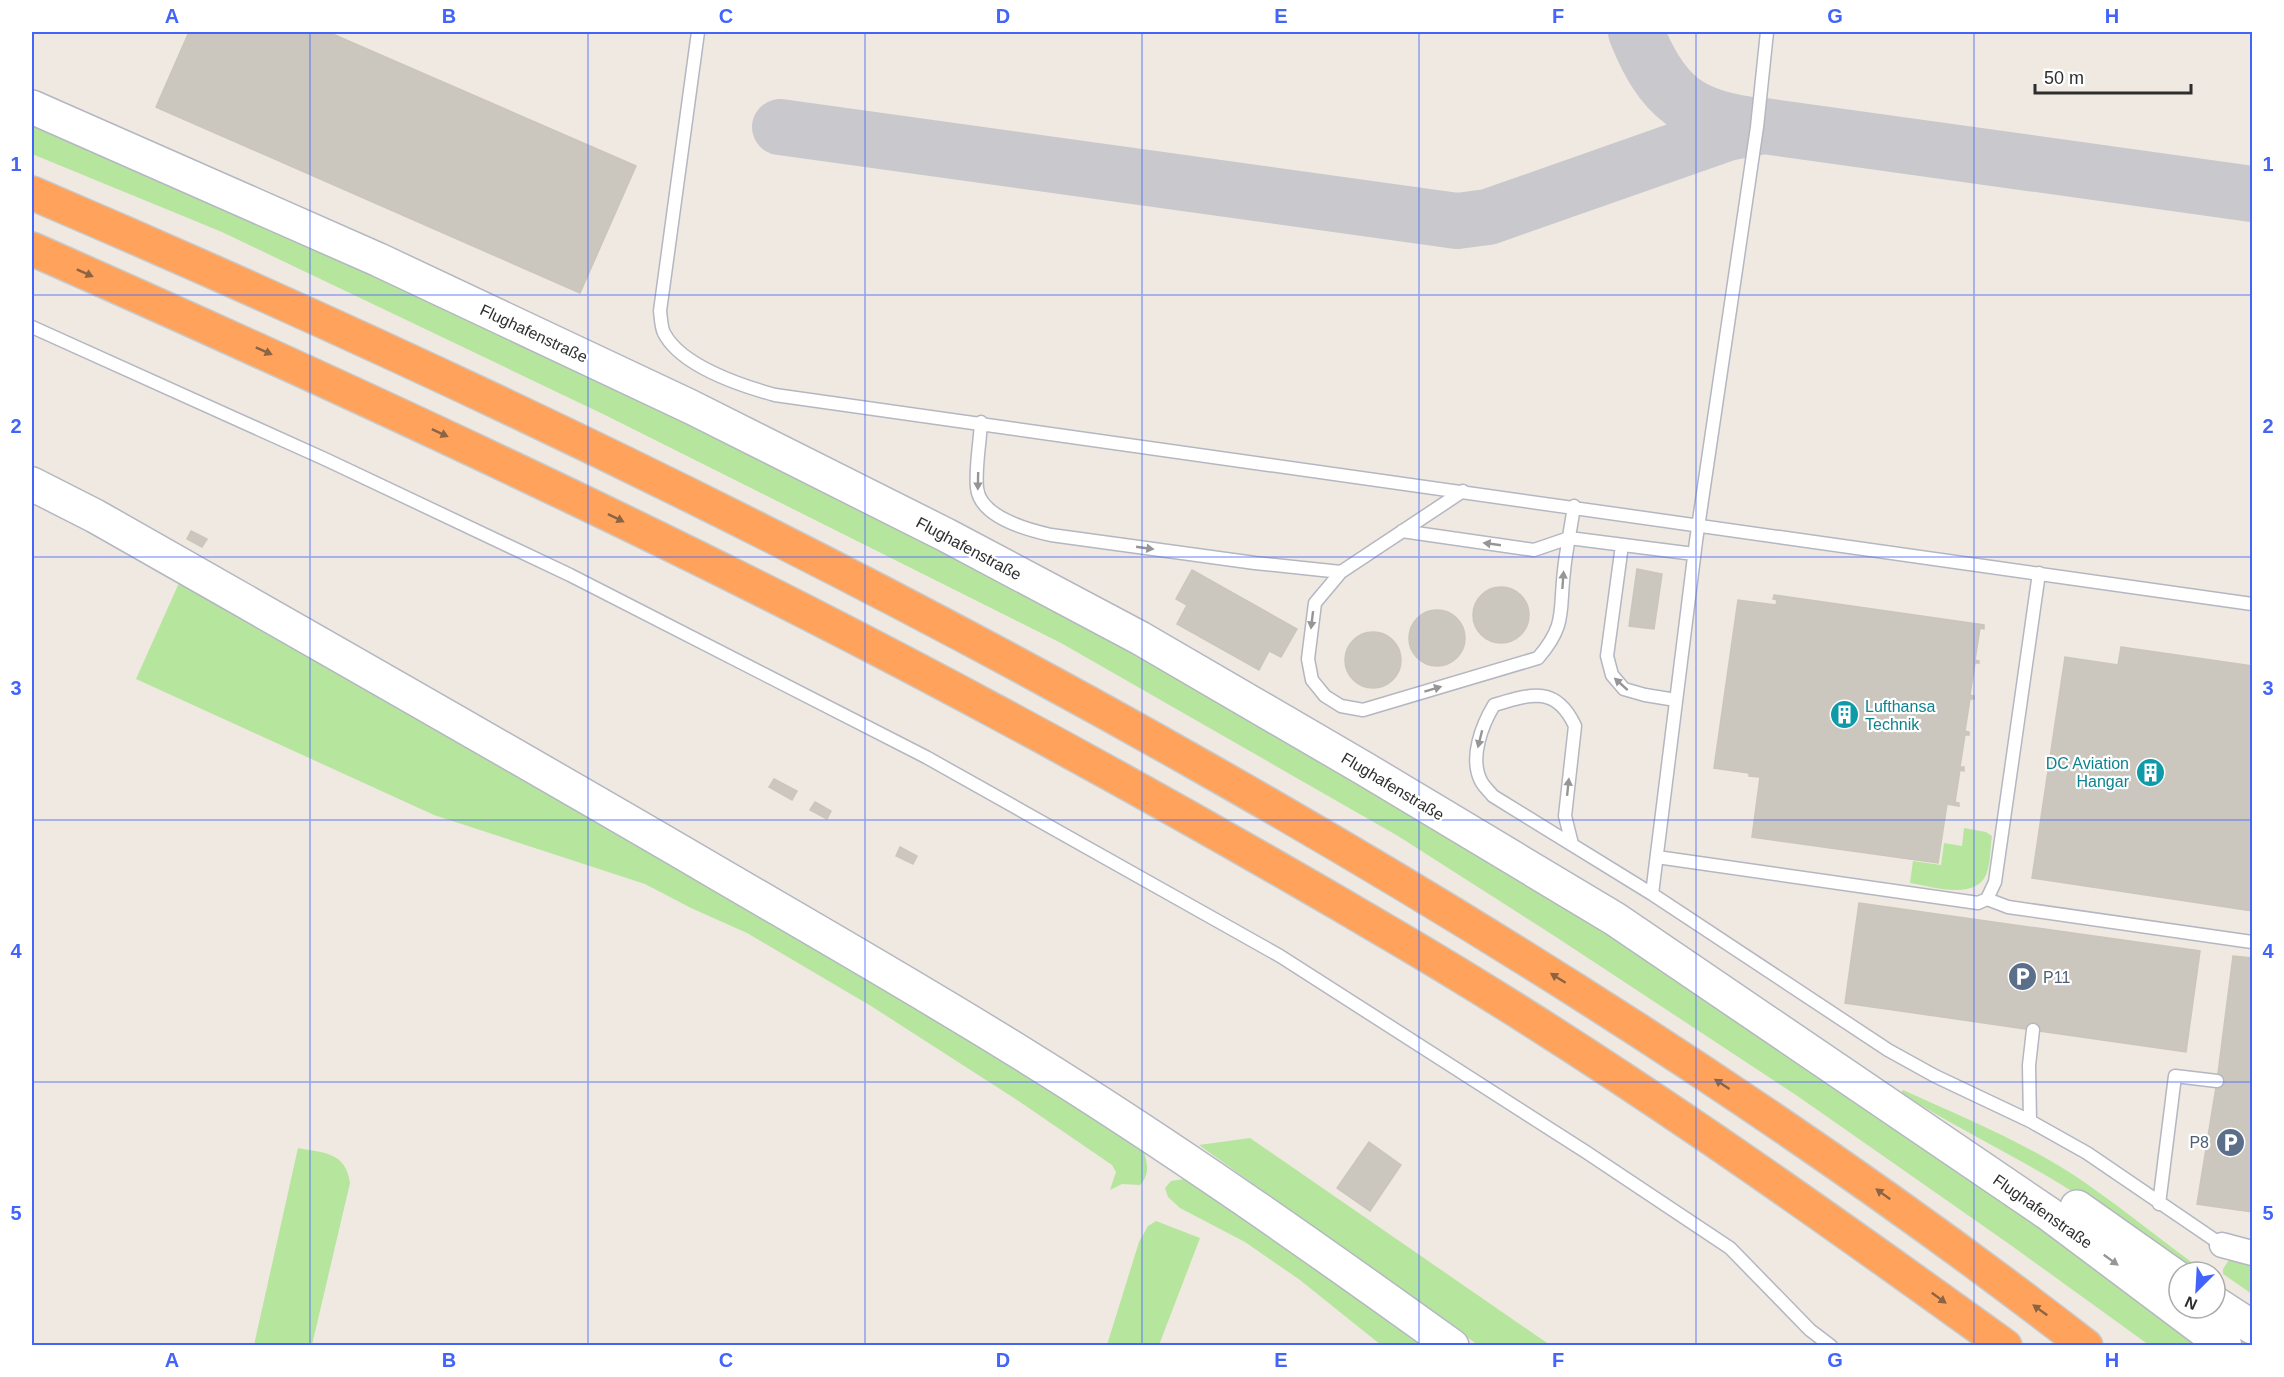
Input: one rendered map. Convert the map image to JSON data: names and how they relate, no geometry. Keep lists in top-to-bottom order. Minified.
{"streets":{"main road":["Flughafenstraße"]},"places":{"building":["Lufthansa Technik","DC Aviation Hangar"],"parking":["P11","P8"]},"scale_bar":"50 m","north":"bottom left","grid":{"columns":["A","B","C","D","E","F","G","H"],"rows":["1","2","3","4","5"]}}
